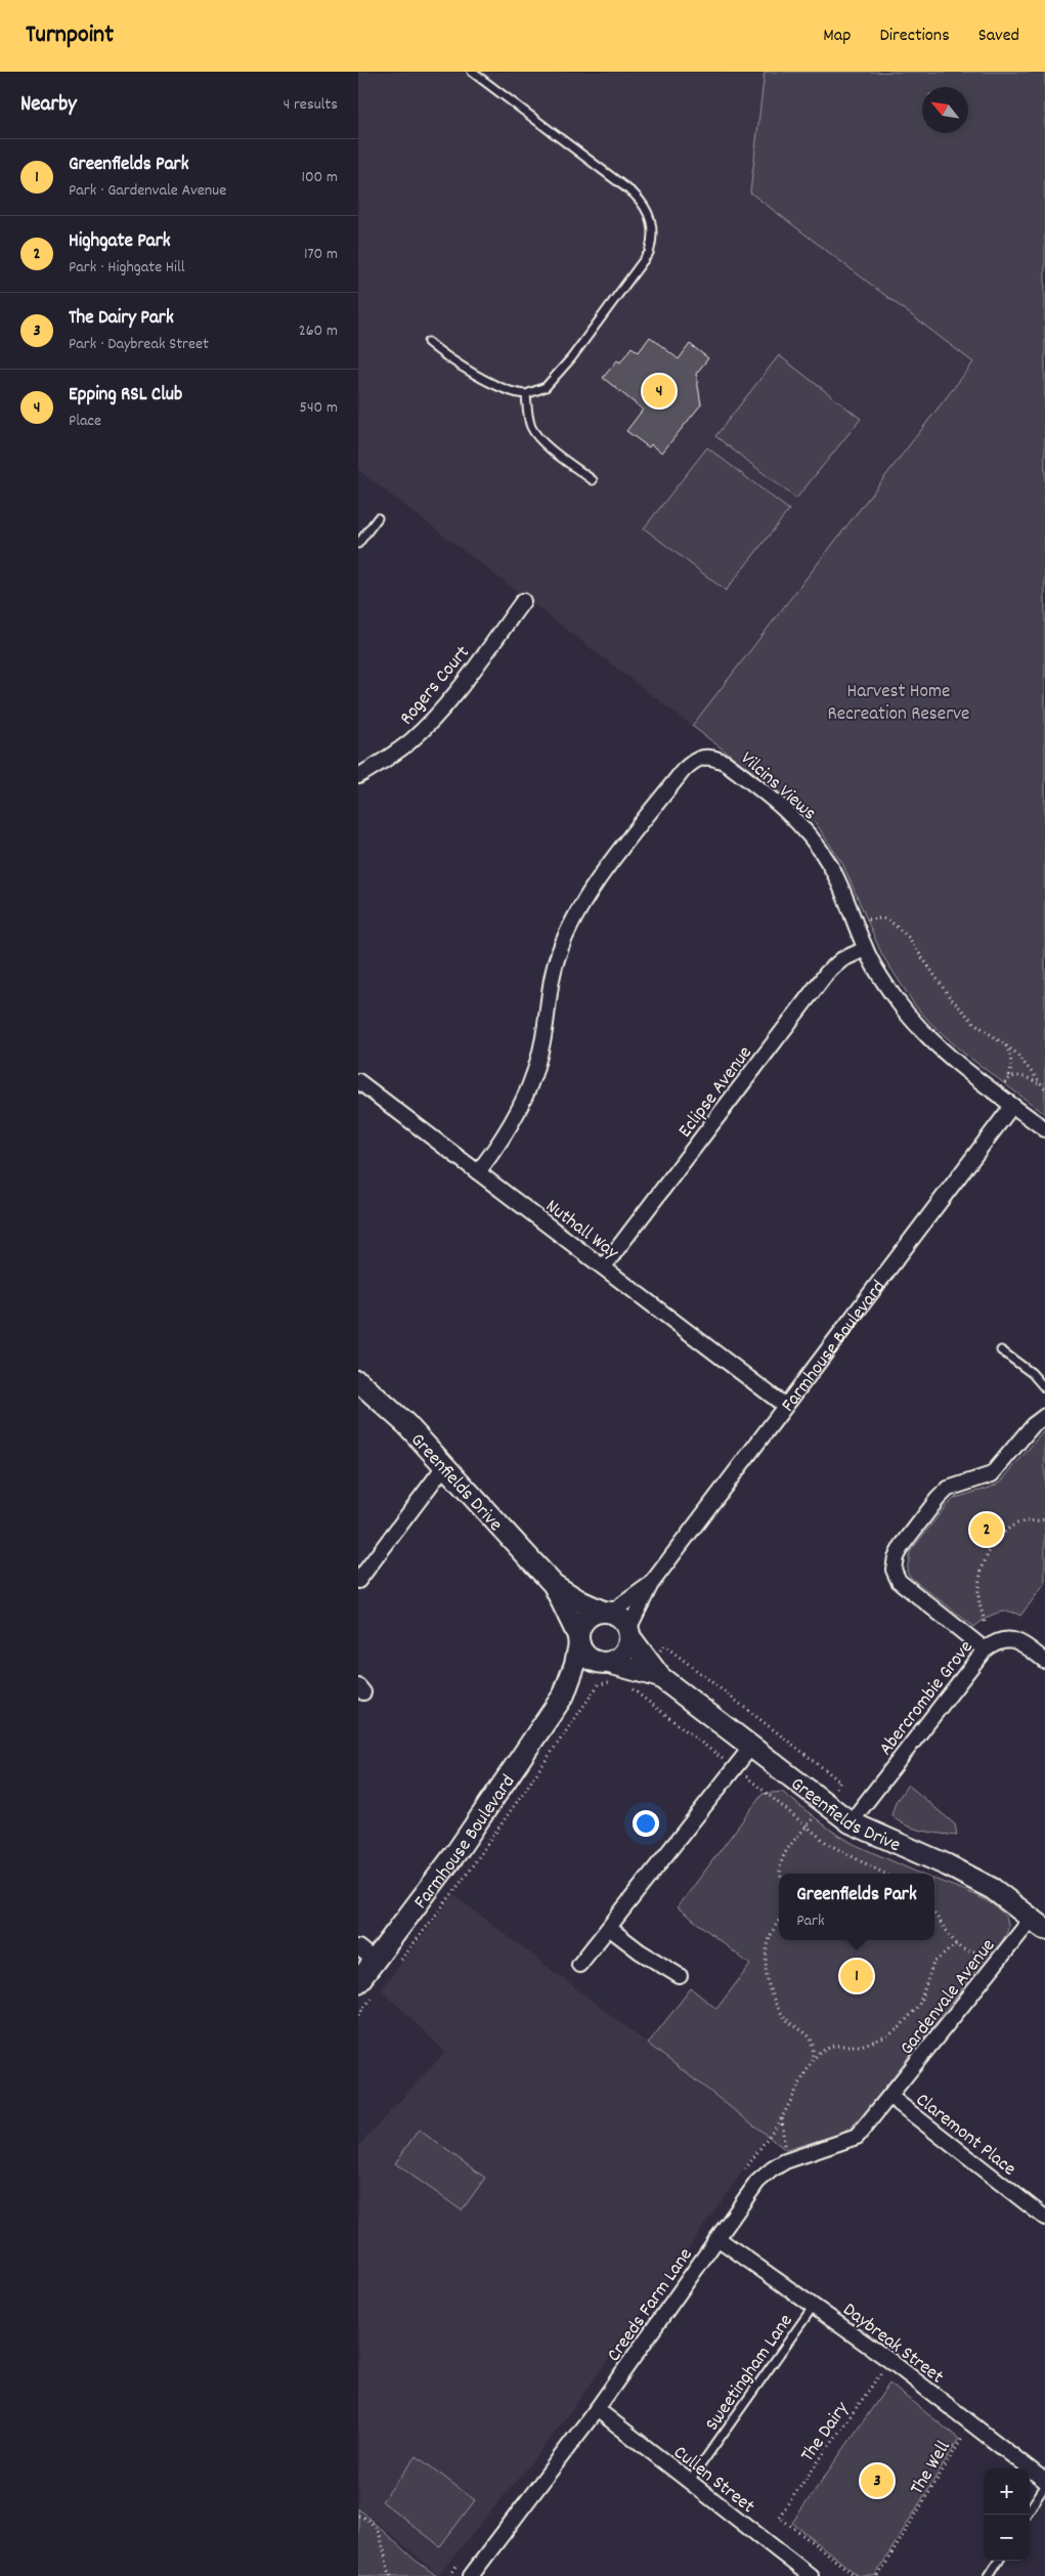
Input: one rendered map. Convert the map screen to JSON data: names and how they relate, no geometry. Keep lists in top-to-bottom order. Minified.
{"streets":{"street":["Rogers Court","Vilcins Views","Eclipse Avenue","Nuthall Way","Farmhouse Boulevard","Greenfields Drive","Abercrombie Grove","Gardenvale Avenue","Claremont Place","Creeds Farm Lane","Daybreak Street","Cullen Street"],"lane":["Sweetingham Lane"],"path":["The Dairy","The Well"]},"crossings":[["Vilcins Views","Eclipse Avenue"],["Vilcins Views","Nuthall Way"],["Vilcins Views","Farmhouse Boulevard"],["Eclipse Avenue","Nuthall Way"],["Nuthall Way","Farmhouse Boulevard"],["Farmhouse Boulevard","Greenfields Drive"],["Greenfields Drive","Abercrombie Grove"],["Greenfields Drive","Gardenvale Avenue"],["Gardenvale Avenue","Claremont Place"],["Gardenvale Avenue","Creeds Farm Lane"],["Claremont Place","Creeds Farm Lane"],["Creeds Farm Lane","Daybreak Street"],["Creeds Farm Lane","Cullen Street"],["Daybreak Street","Sweetingham Lane"],["Daybreak Street","The Dairy"],["Daybreak Street","The Well"],["Sweetingham Lane","Cullen Street"]],"parks":["Harvest Home Recreation Reserve"],"north":"top left","page":{"header":"Turnpoint","nav":["Map","Directions","Saved"],"heading":["Nearby","4 results"],"list":[{"mark":"1","name":"Greenfields Park","note":"Park · Gardenvale Avenue","value":"100 m"},{"mark":"2","name":"Highgate Park","note":"Park · Highgate Hill","value":"170 m"},{"mark":"3","name":"The Dairy Park","note":"Park · Daybreak Street","value":"260 m"},{"mark":"4","name":"Epping RSL Club","note":"Place","value":"540 m"}],"pins":["4","2","1","3"],"popup":["Greenfields Park","Park"],"map_buttons":["+","−"]}}
